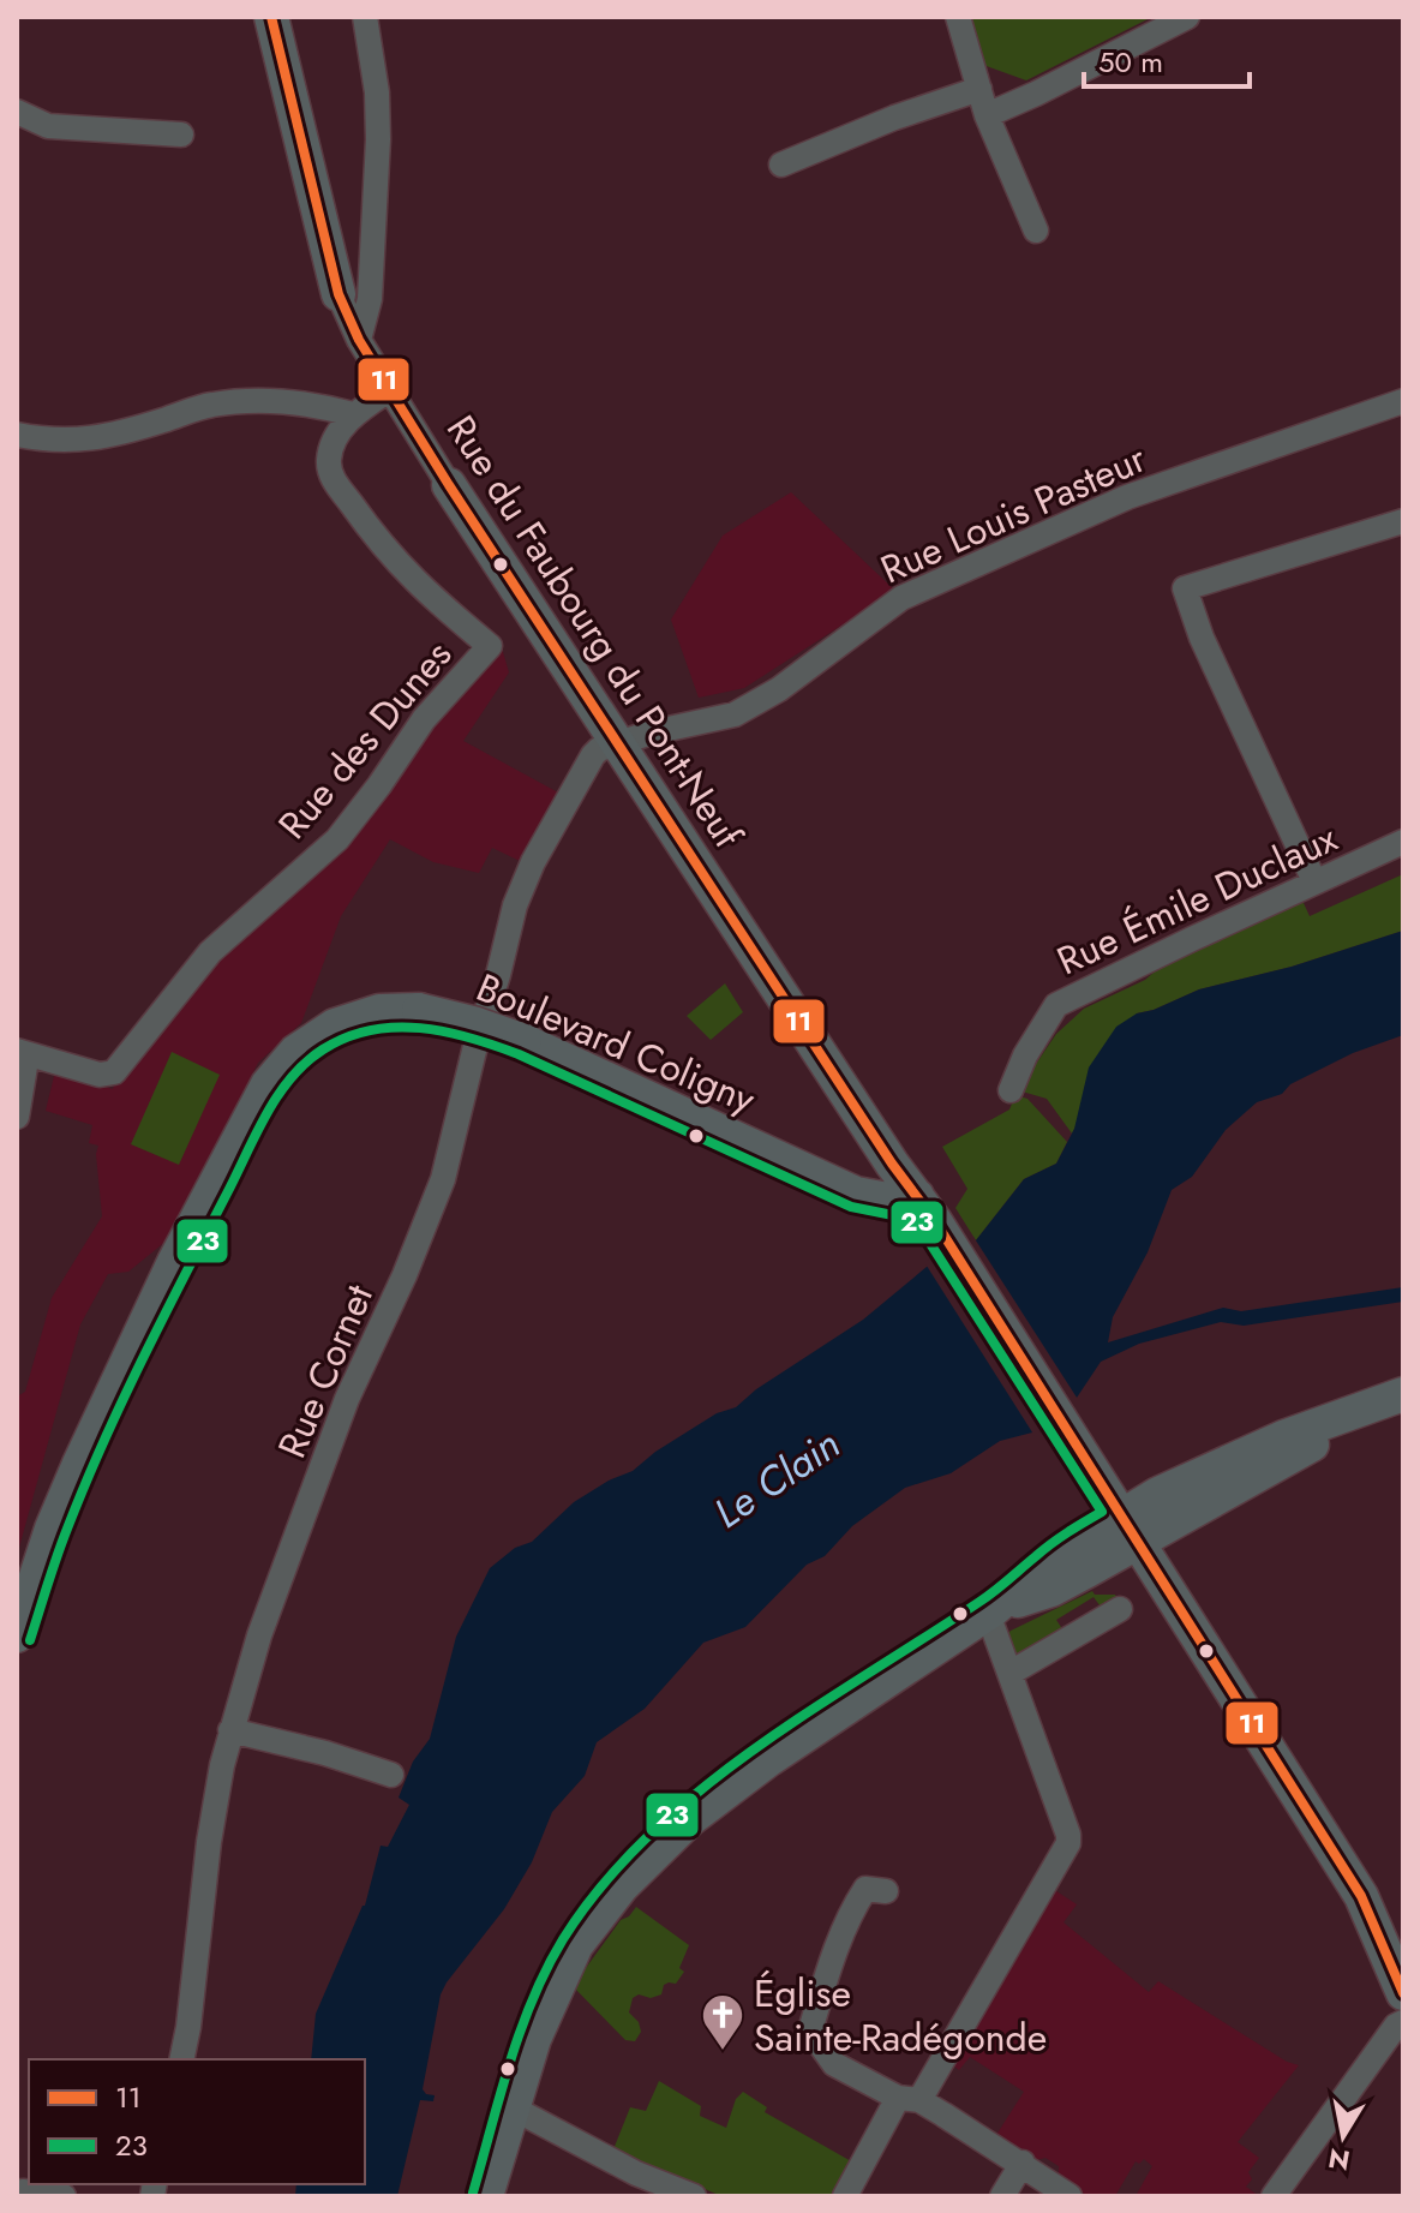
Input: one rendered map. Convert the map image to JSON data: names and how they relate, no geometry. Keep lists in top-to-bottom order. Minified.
{"streets":{"main road":["Rue du Faubourg du Pont-Neuf","Boulevard Coligny"],"street":["Rue Louis Pasteur","Rue des Dunes","Rue Émile Duclaux","Rue Cornet"]},"crossings":[["Rue Louis Pasteur","Rue du Faubourg du Pont-Neuf"],["Rue Louis Pasteur","Rue Cornet"],["Rue du Faubourg du Pont-Neuf","Boulevard Coligny"],["Rue du Faubourg du Pont-Neuf","Rue Cornet"]],"water":["Le Clain"],"places":{"church":["Église Sainte-Radégonde"]},"lines":["transit line 11","transit line 23"],"legend":["11","23"],"scale_bar":"50 m","north":"bottom"}
